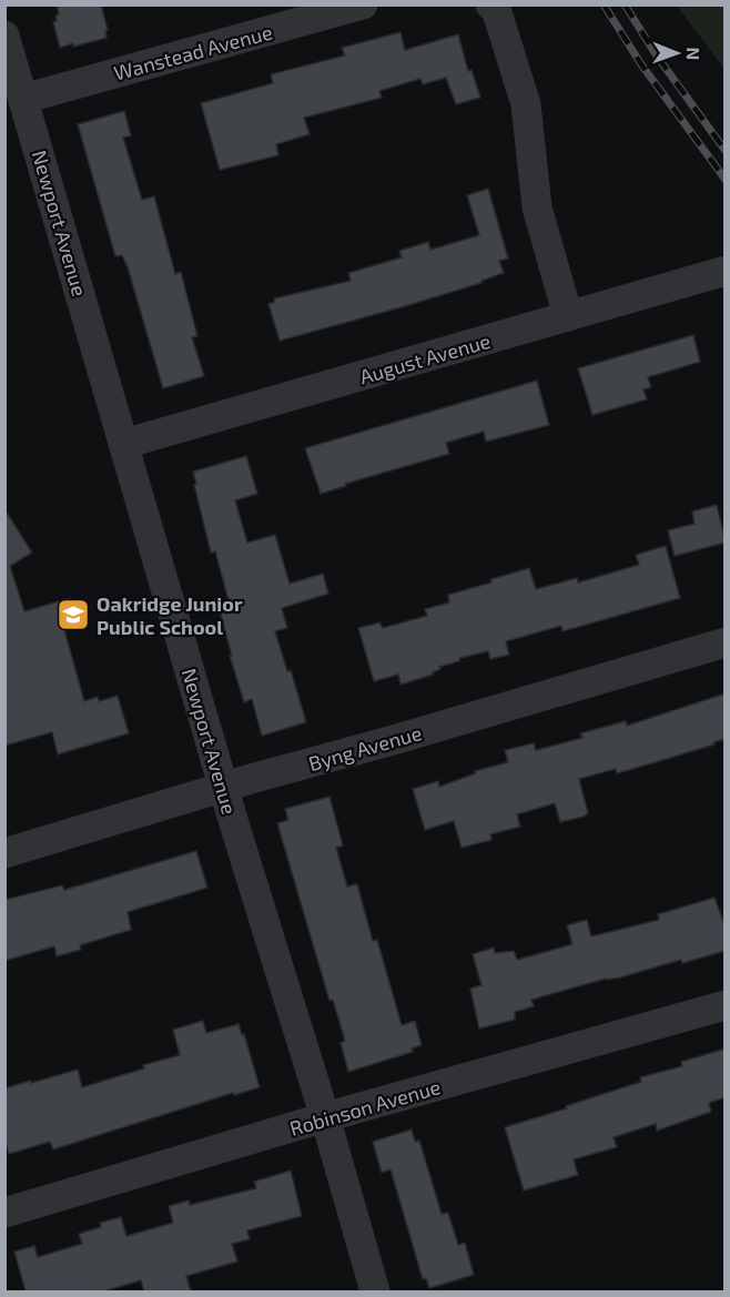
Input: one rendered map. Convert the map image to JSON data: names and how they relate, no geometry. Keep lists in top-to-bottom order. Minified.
{"streets":{"street":["Wanstead Avenue","Newport Avenue","August Avenue","Byng Avenue","Robinson Avenue"]},"crossings":[["Wanstead Avenue","Newport Avenue"],["Newport Avenue","August Avenue"],["Newport Avenue","Byng Avenue"],["Newport Avenue","Robinson Avenue"]],"places":{"school or university":["Oakridge Junior Public School"]},"north":"right"}
